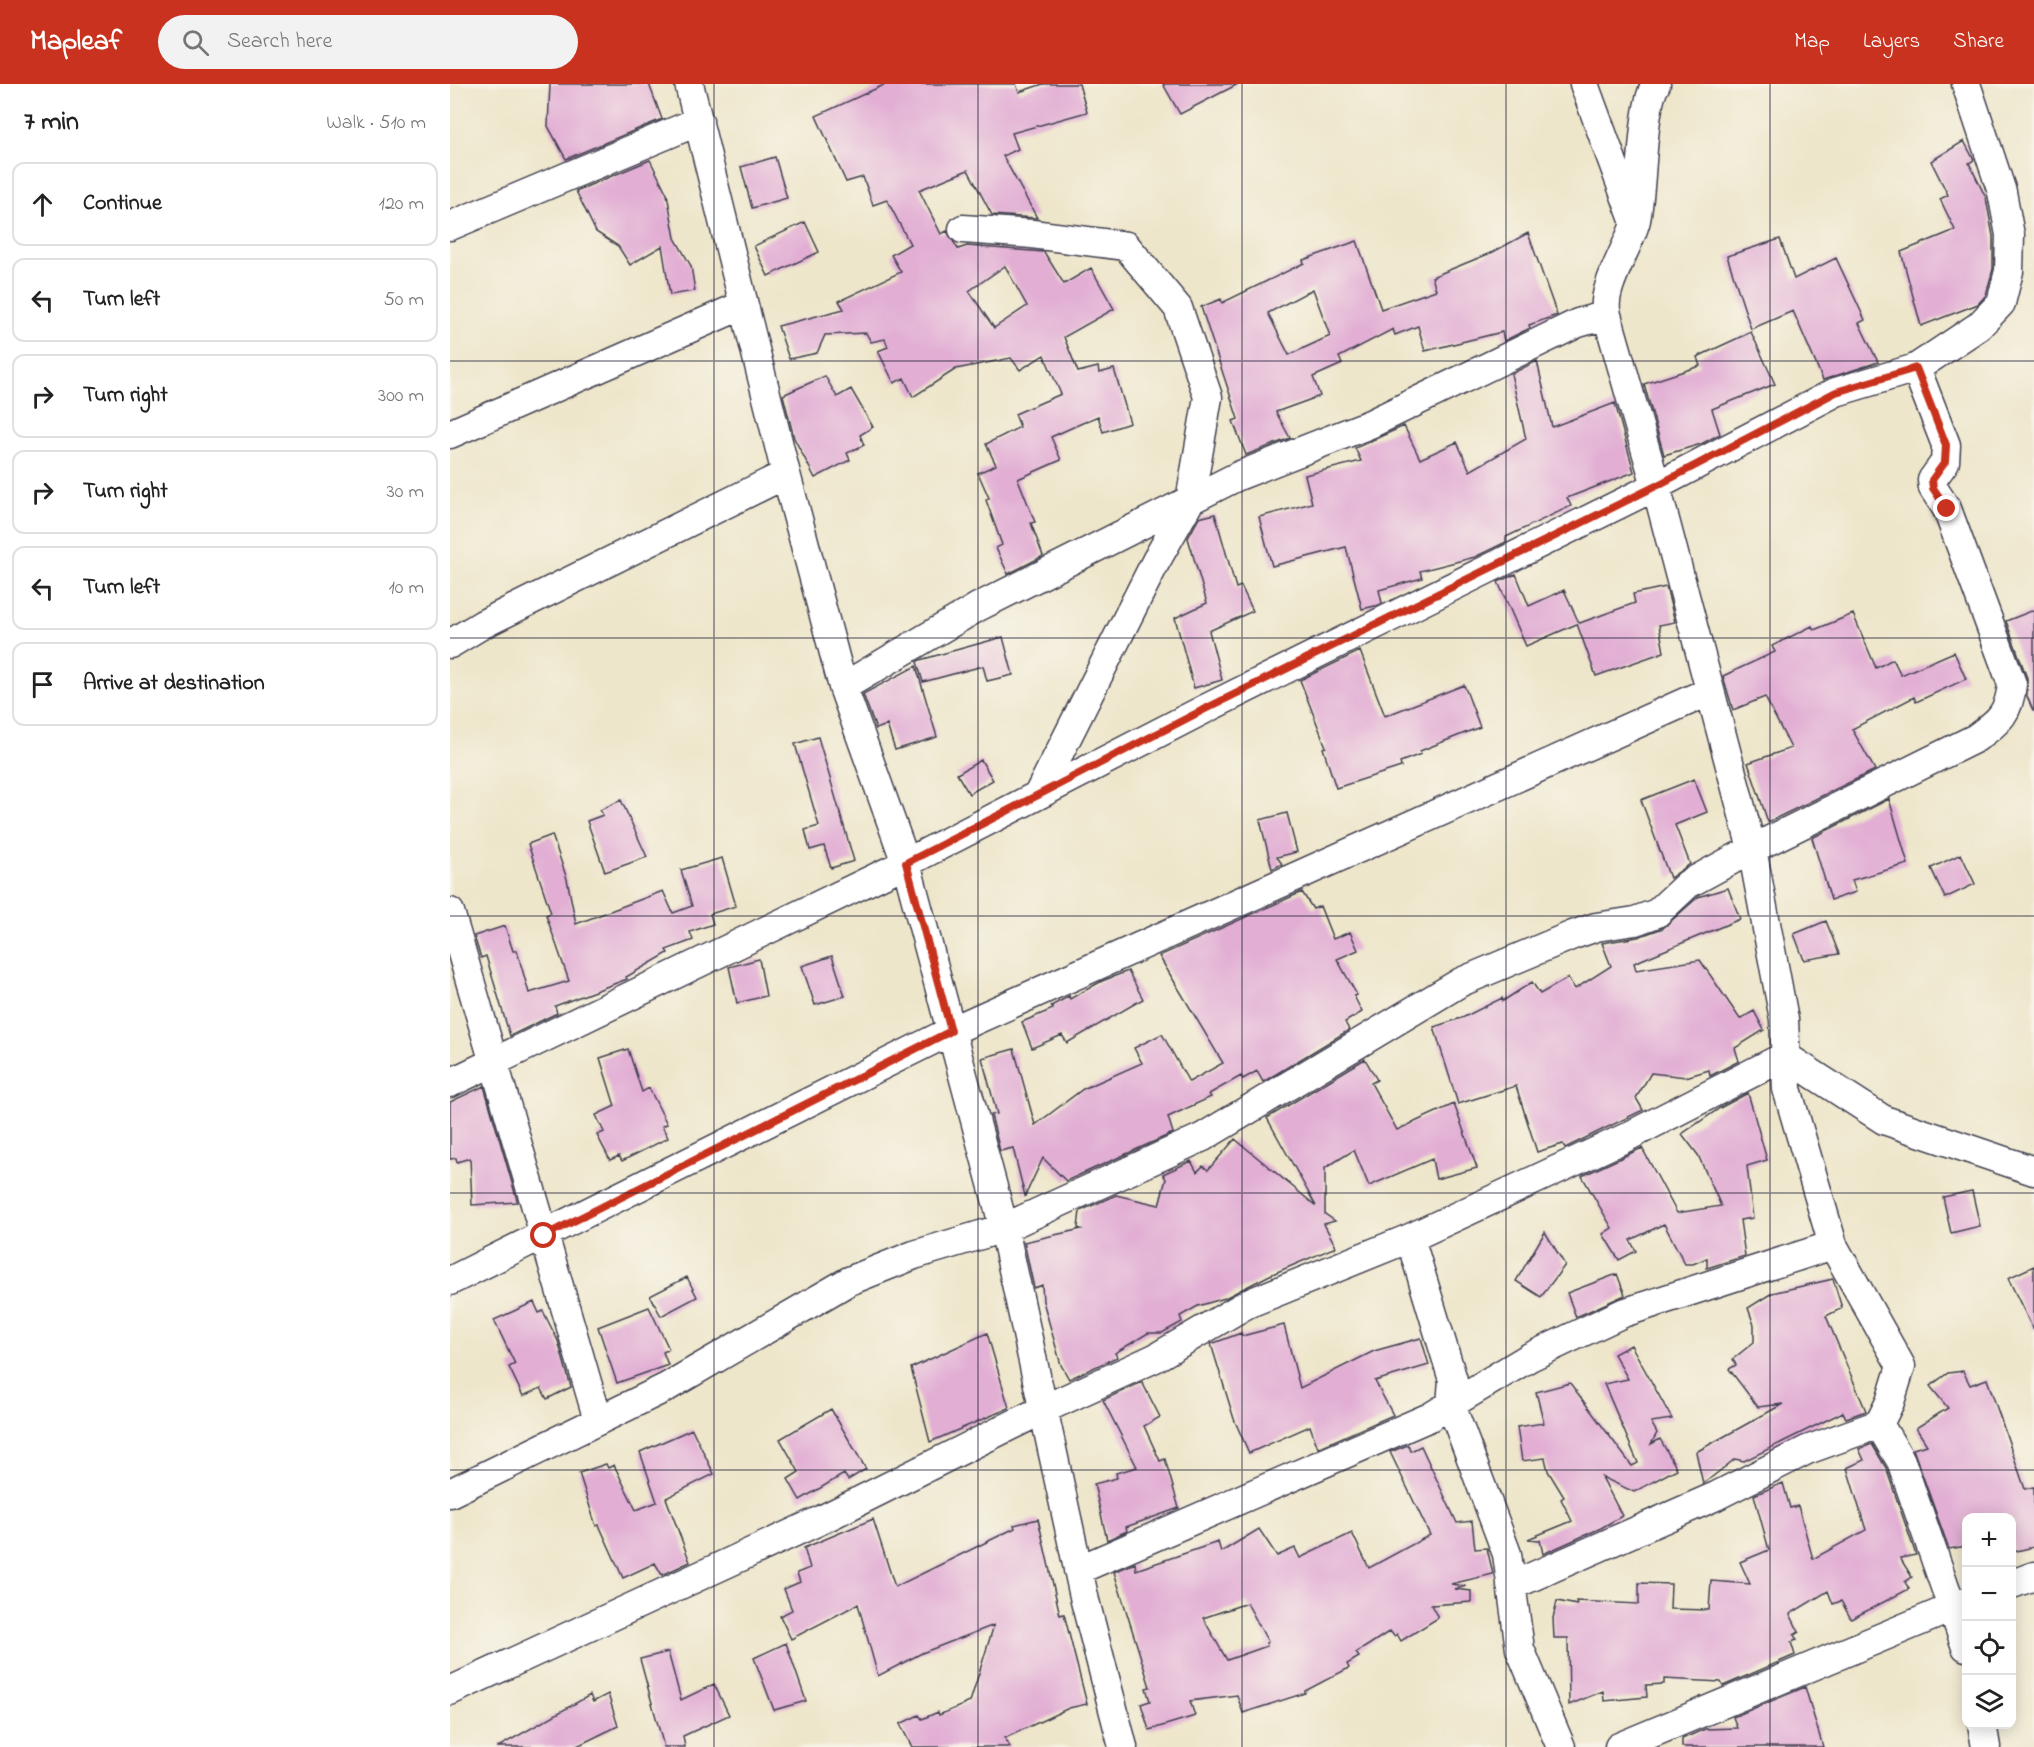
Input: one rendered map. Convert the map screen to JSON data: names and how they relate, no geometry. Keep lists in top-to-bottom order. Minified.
{"page":{"header":"Mapleaf","search":"Search here","nav":["Map","Layers","Share"],"heading":["7 min","Walk · 510 m"],"list":[["Continue","120 m"],["Turn left","50 m"],["Turn right","300 m"],["Turn right","30 m"],["Turn left","10 m"],"Arrive at destination"],"map_buttons":["+","−"]}}
